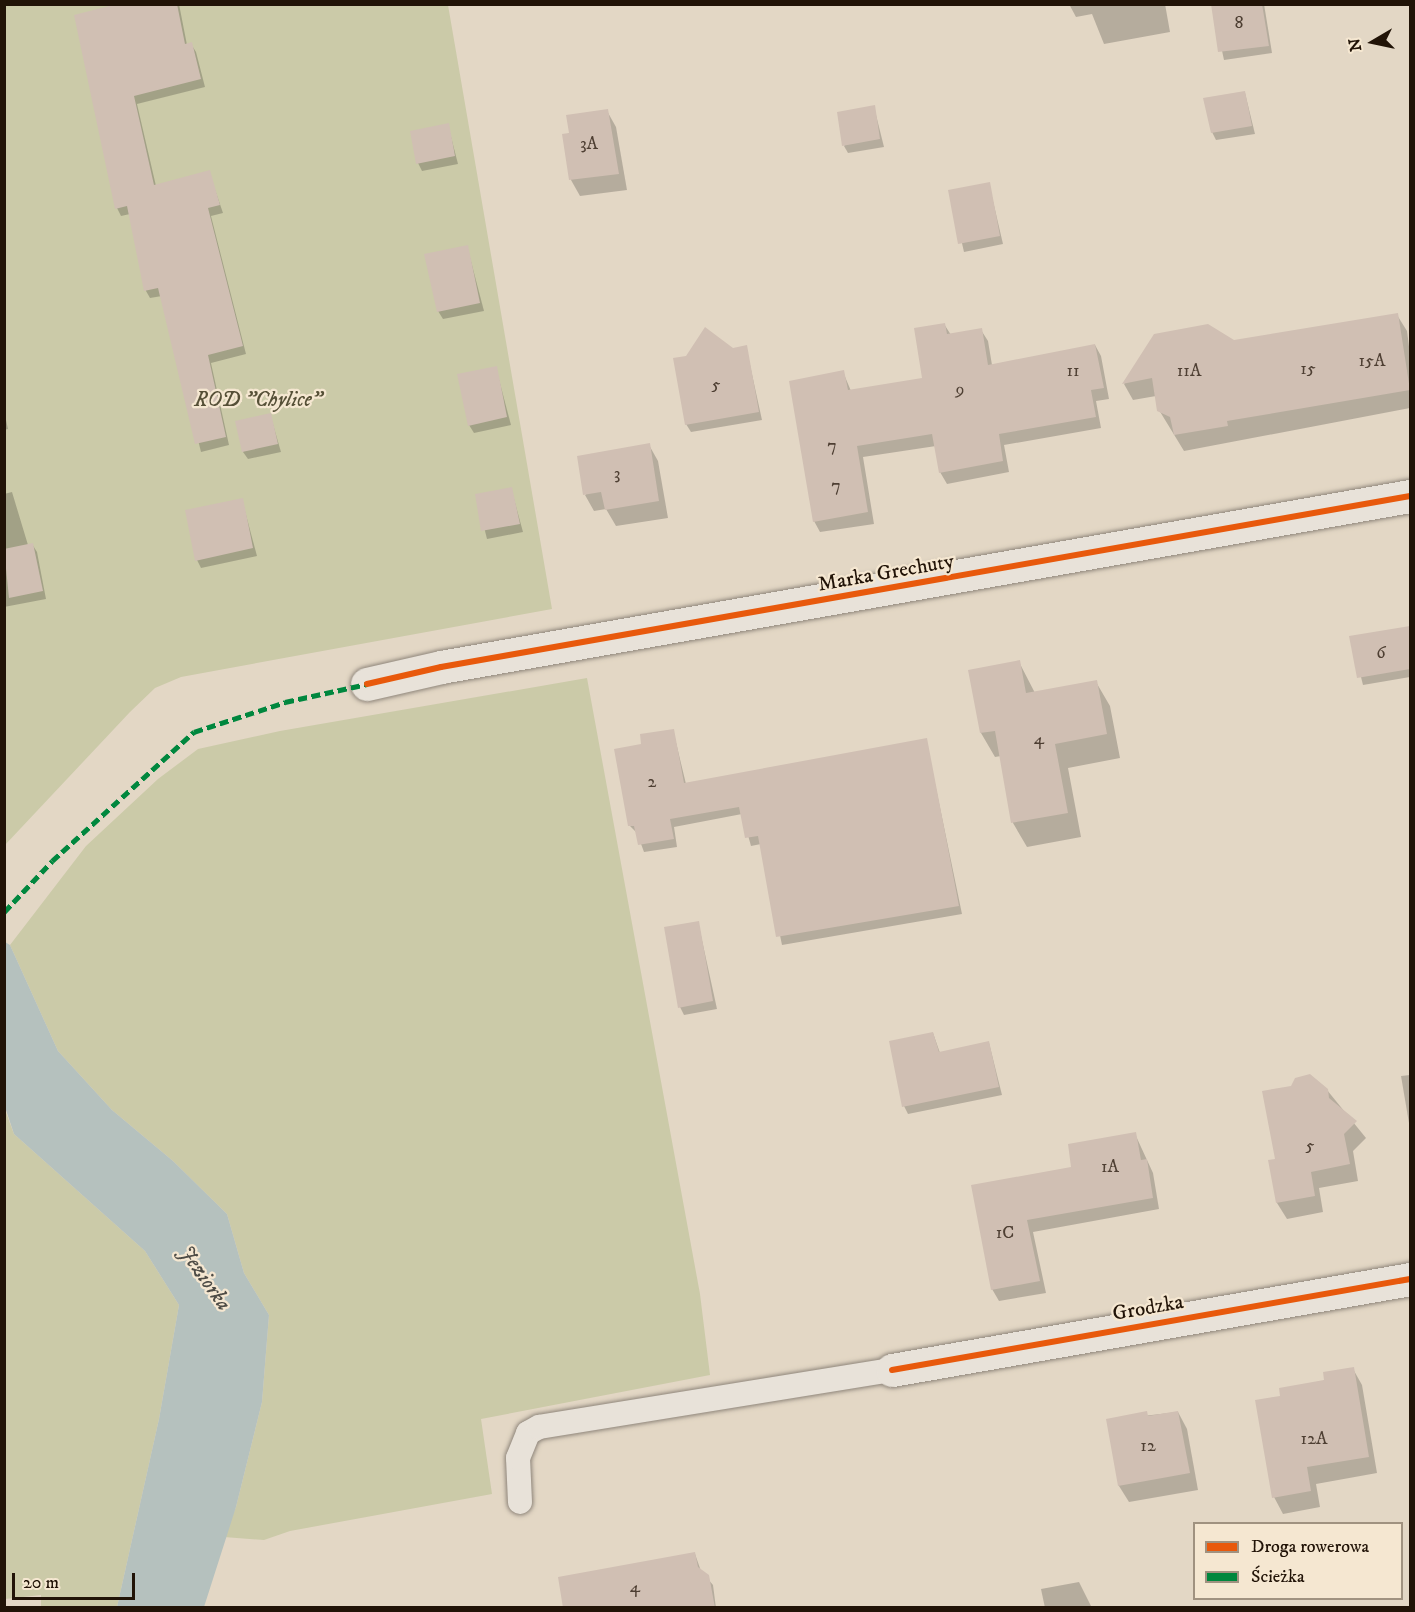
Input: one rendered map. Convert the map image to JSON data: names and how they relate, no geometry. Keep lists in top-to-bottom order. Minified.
{"streets":{"street":["Marka Grechuty","Grodzka"]},"water":["Jeziorka"],"parks":["ROD \"Chylice\""],"house_numbers":["8","3A","15A","15","11","11A","5","9","7","3","7","6","4","2","5","1A","1C","12A","12","4"],"legend":["Droga rowerowa","Ścieżka"],"scale_bar":"20 m","north":"left"}
